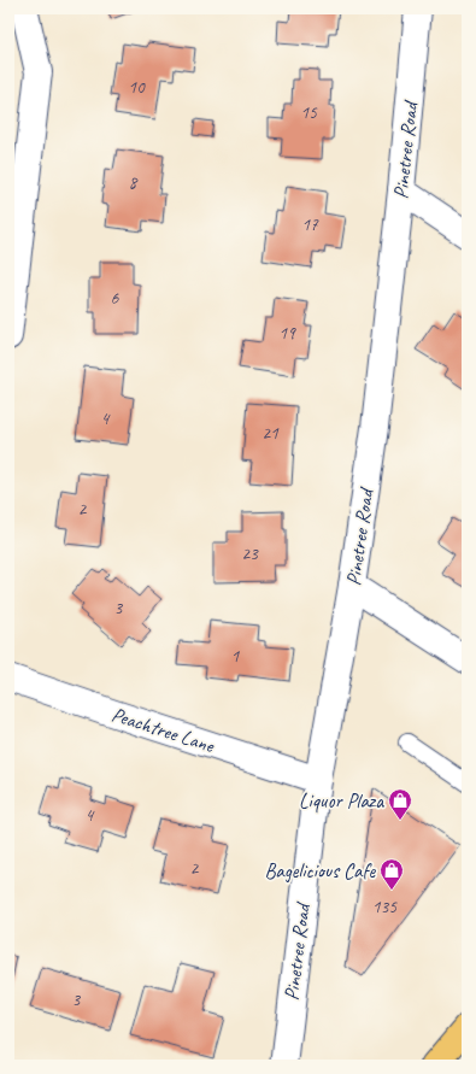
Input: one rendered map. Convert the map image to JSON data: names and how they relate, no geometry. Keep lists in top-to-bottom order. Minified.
{"streets":{"street":["Pinetree Road","Peachtree Lane"]},"crossings":[["Pinetree Road","Peachtree Lane"]],"places":{"shop":["Liquor Plaza","Bagelicious Cafe"]},"house_numbers":["10","15","8","17","6","19","4","21","2","23","3","1","4","2","135","3"]}
